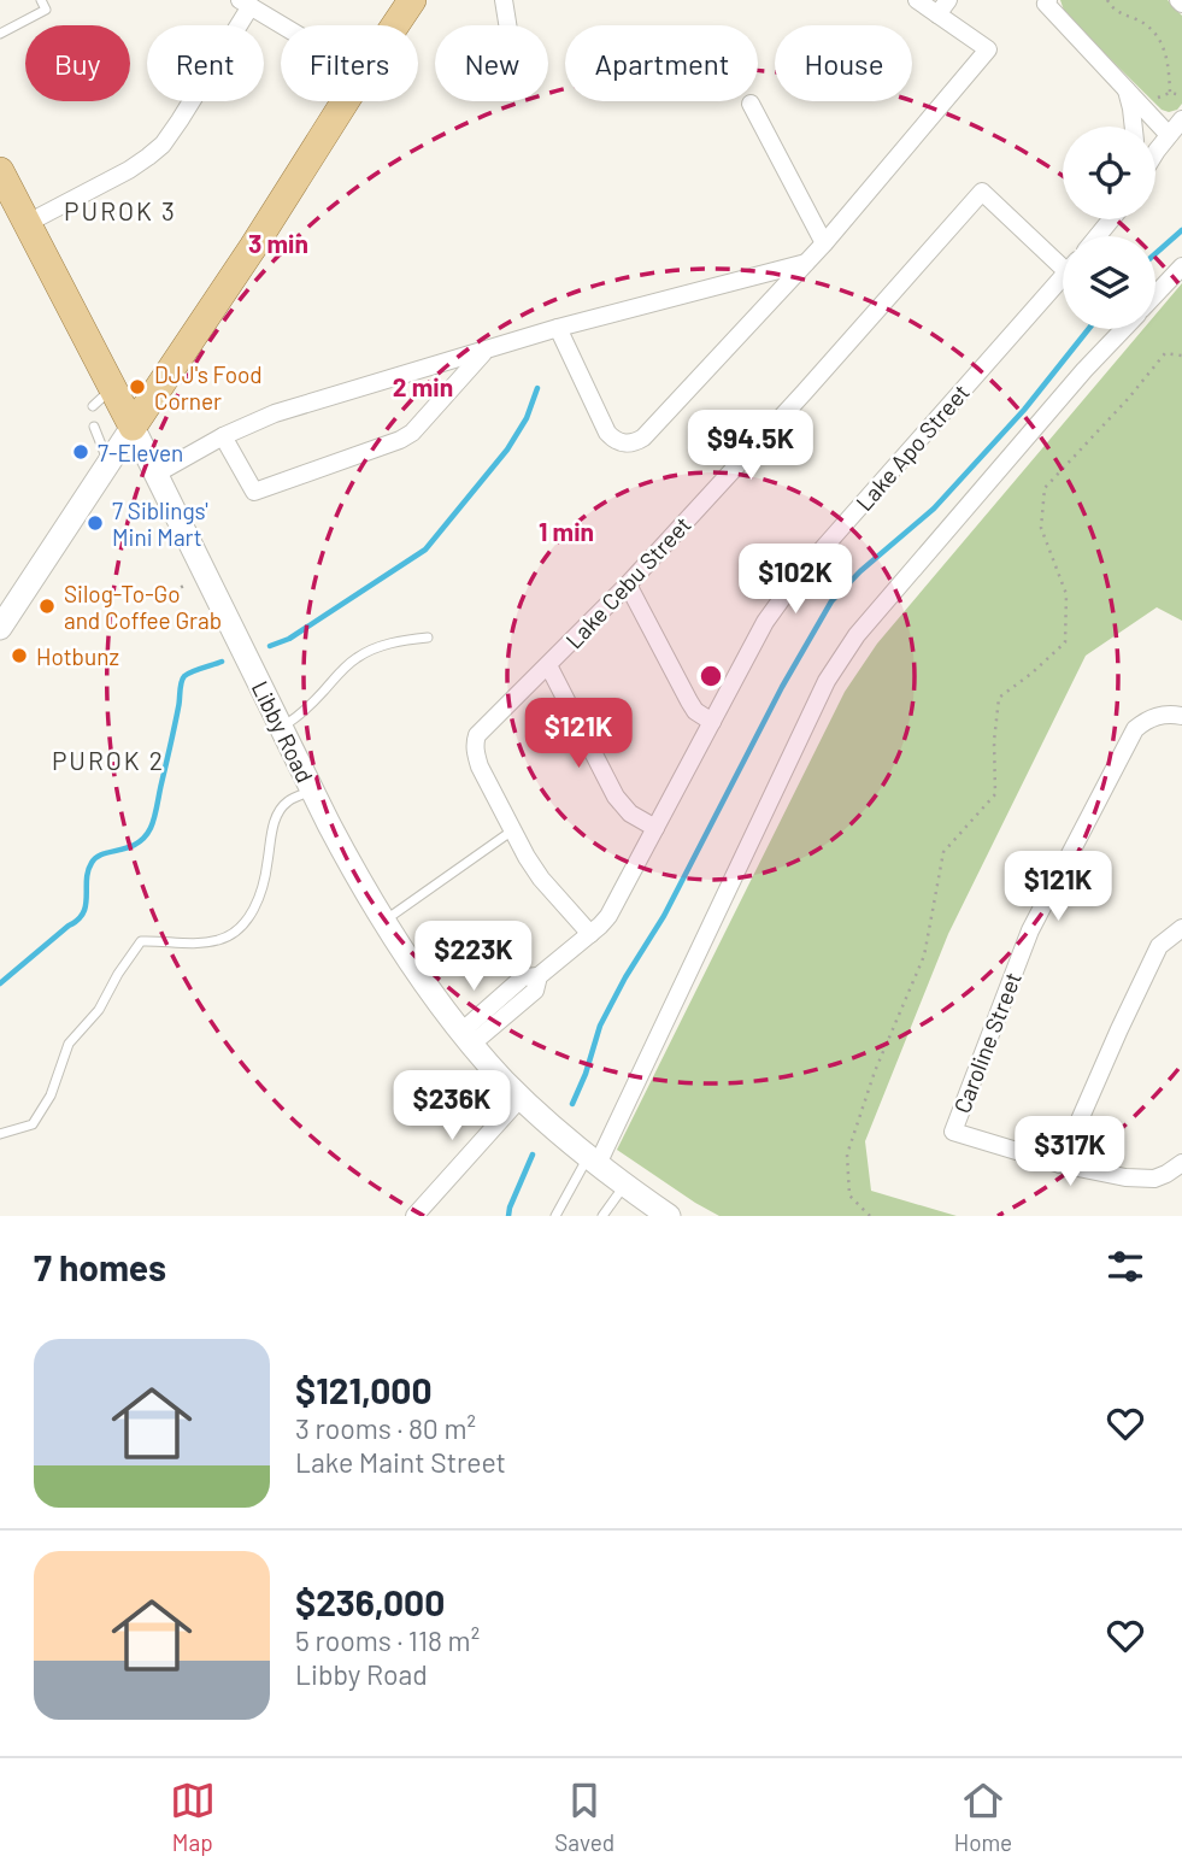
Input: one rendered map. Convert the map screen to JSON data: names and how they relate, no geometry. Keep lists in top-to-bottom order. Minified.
{"streets":{"main road":["Libby Road"],"street":["Lake Apo Street","Lake Cebu Street","Caroline Street"]},"crossings":[["Lake Apo Street","Libby Road"]],"districts":["PUROK 3","PUROK 2"],"places":["DJJ's Food Corner","7-Eleven","7 Siblings' Mini Mart","Silog-To-Go and Coffee Grab","Hotbunz"],"page":{"chip":["Buy","Rent","Filters","New","Apartment","House"],"price":["$94.5K","$102K","$121K","$121K","$223K","$236K","$317K"],"heading":"7 homes","list":[{"name":"$121,000","note":"3 rooms · 80 m² · Lake Maint Street"},{"name":"$236,000","note":"5 rooms · 118 m² · Libby Road"}],"tabs":["Map","Saved","Home"]},"rings":["3 min","2 min","1 min"]}
